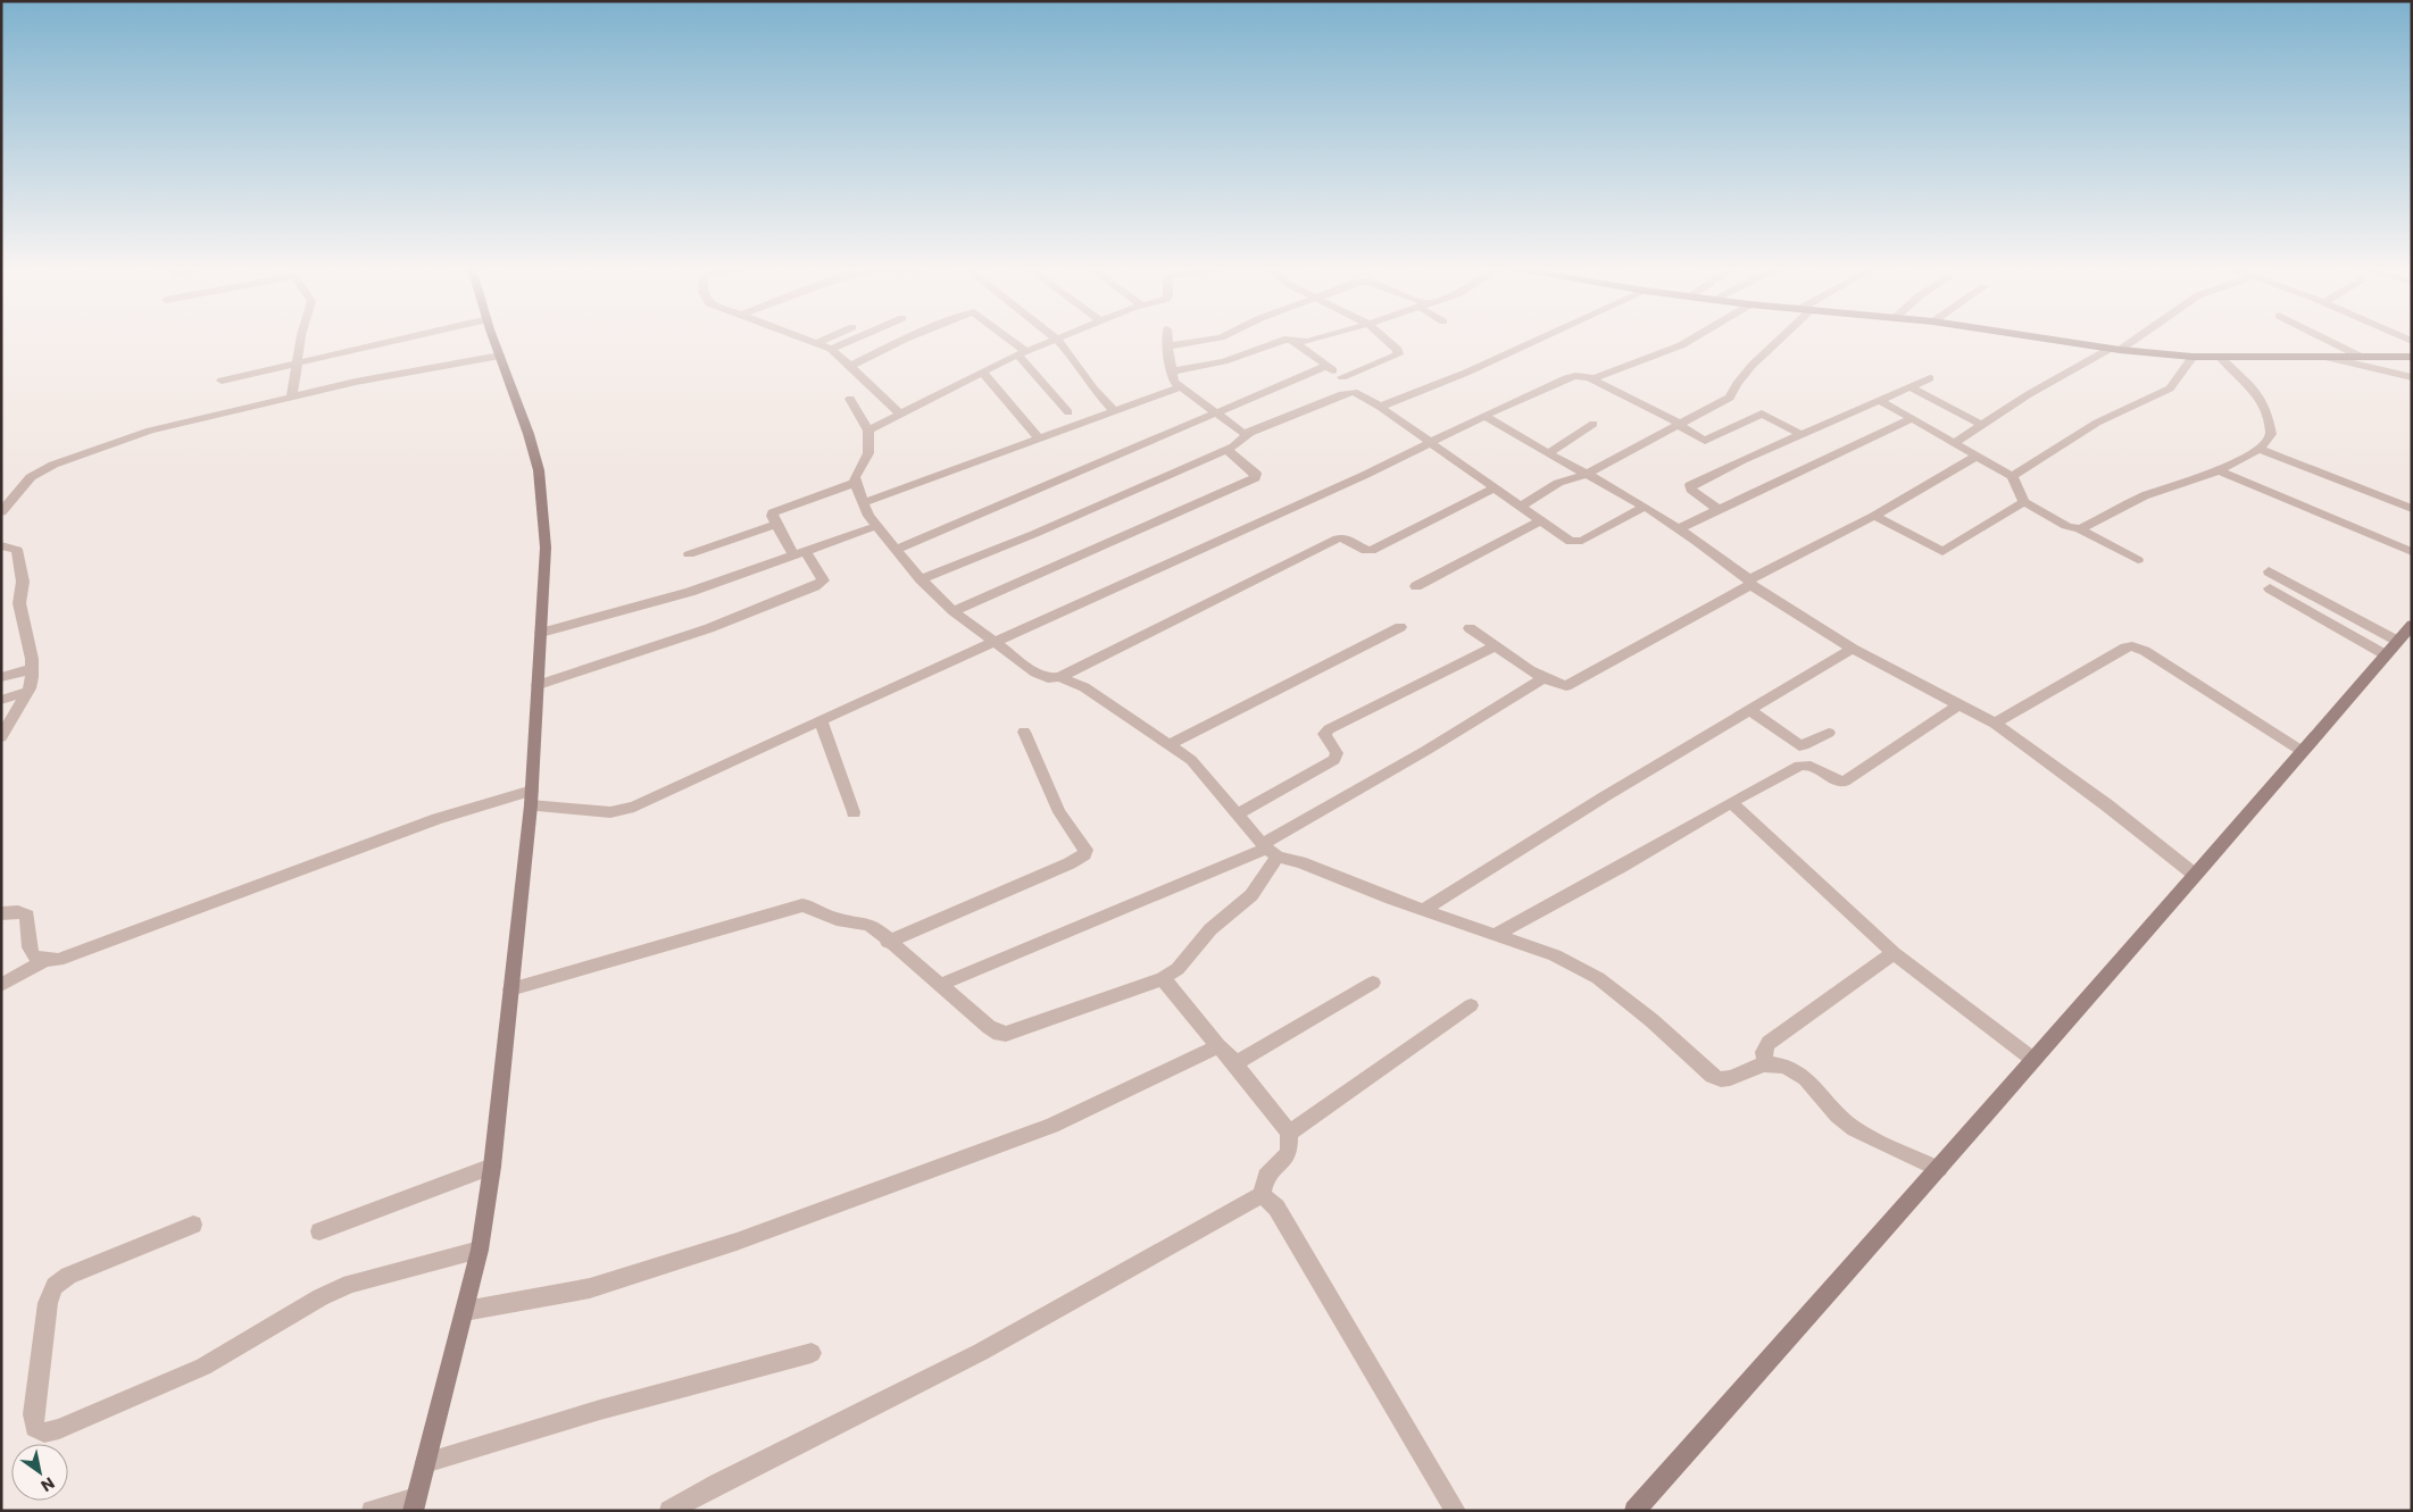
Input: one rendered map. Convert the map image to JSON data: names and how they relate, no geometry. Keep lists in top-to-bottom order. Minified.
{"north":"bottom right"}
